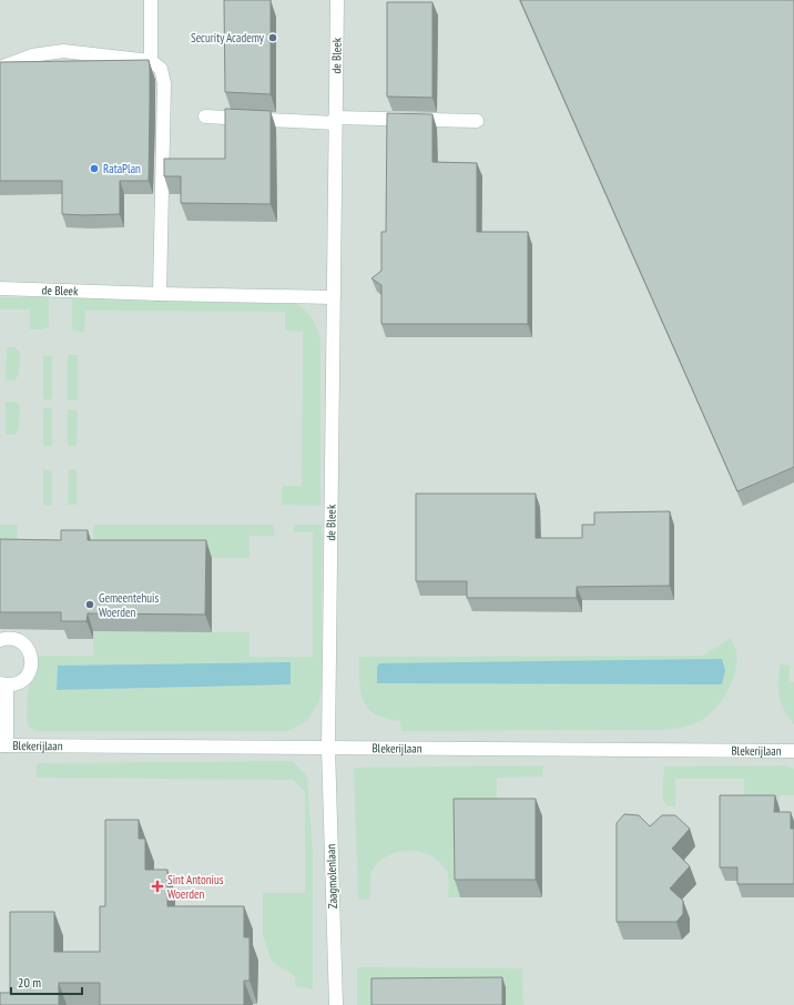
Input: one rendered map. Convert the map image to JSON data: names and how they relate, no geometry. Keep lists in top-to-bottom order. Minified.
{"streets":{"street":["de Bleek","Blekerijlaan","Zaagmolenlaan"]},"crossings":[["de Bleek","Blekerijlaan"],["de Bleek","Zaagmolenlaan"],["Blekerijlaan","Zaagmolenlaan"]],"places":{"other":["Security Academy","RataPlan","Gemeentehuis Woerden"],"health":["Sint Antonius Woerden"]},"scale_bar":"20 m"}
